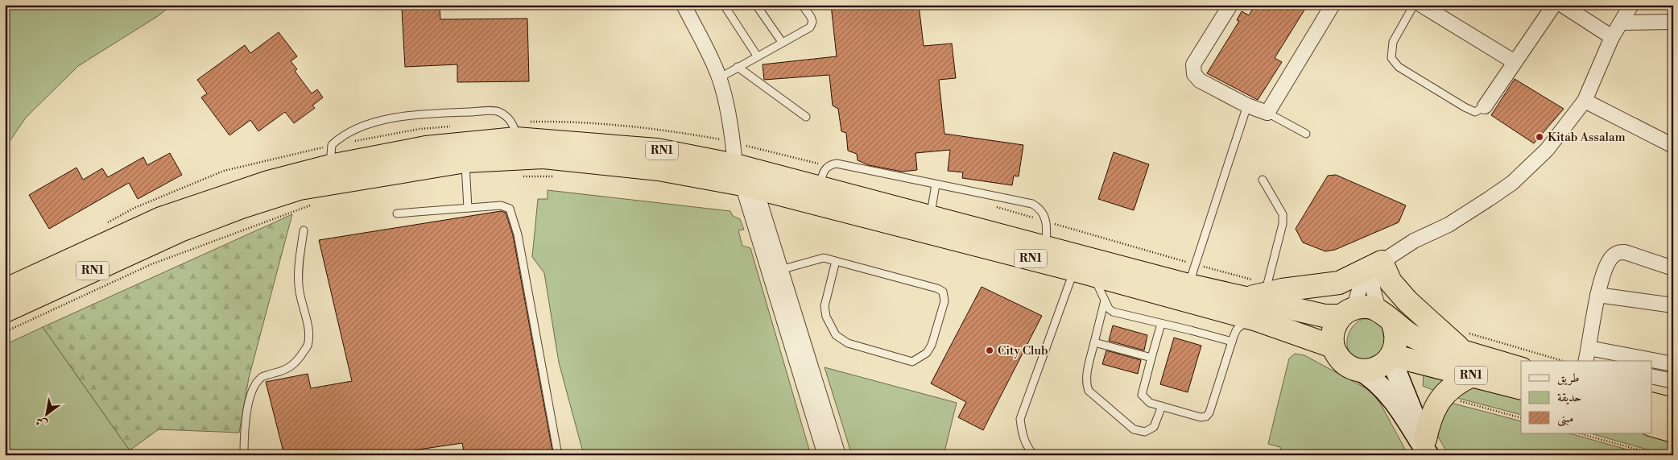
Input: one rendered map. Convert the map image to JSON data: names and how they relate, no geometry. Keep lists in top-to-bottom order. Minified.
{"streets":{"highway":["RN1"]},"places":["Kitab Assalam","City Club"],"legend":["طريق","حديقة","مبنى"],"north":"bottom left"}
